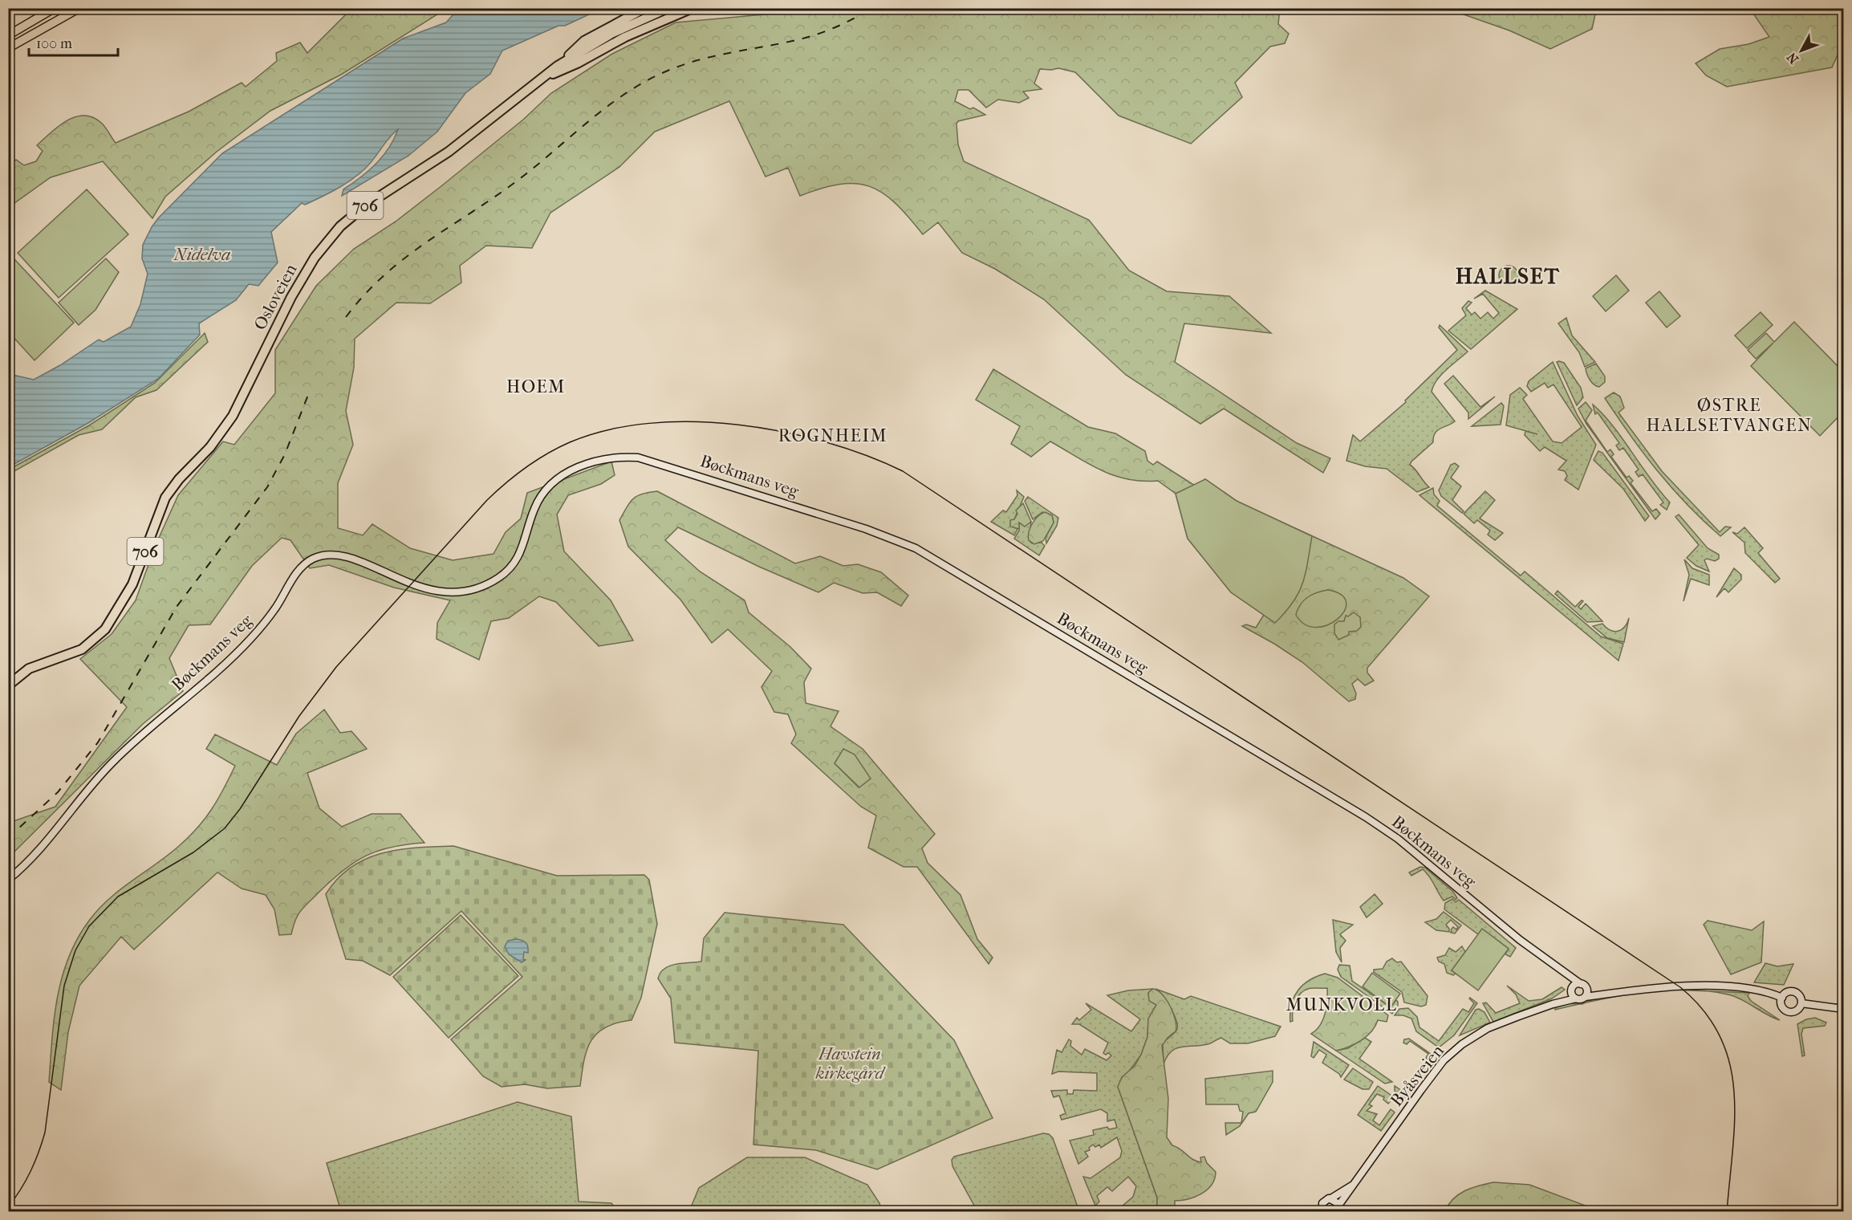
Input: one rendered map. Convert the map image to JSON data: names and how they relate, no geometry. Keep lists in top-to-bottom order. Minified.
{"streets":{"highway":["706","Osloveien"],"main road":["Bøckmans veg","Byåsveien"]},"crossings":[["706","Osloveien"],["Bøckmans veg","Byåsveien"]],"districts":["HALLSET","HOEM","ØSTRE HALLSETVANGEN","ROGNHEIM","MUNKVOLL"],"water":["Nidelva"],"parks":["Havstein kirkegård"],"scale_bar":"100 m","north":"bottom left"}
